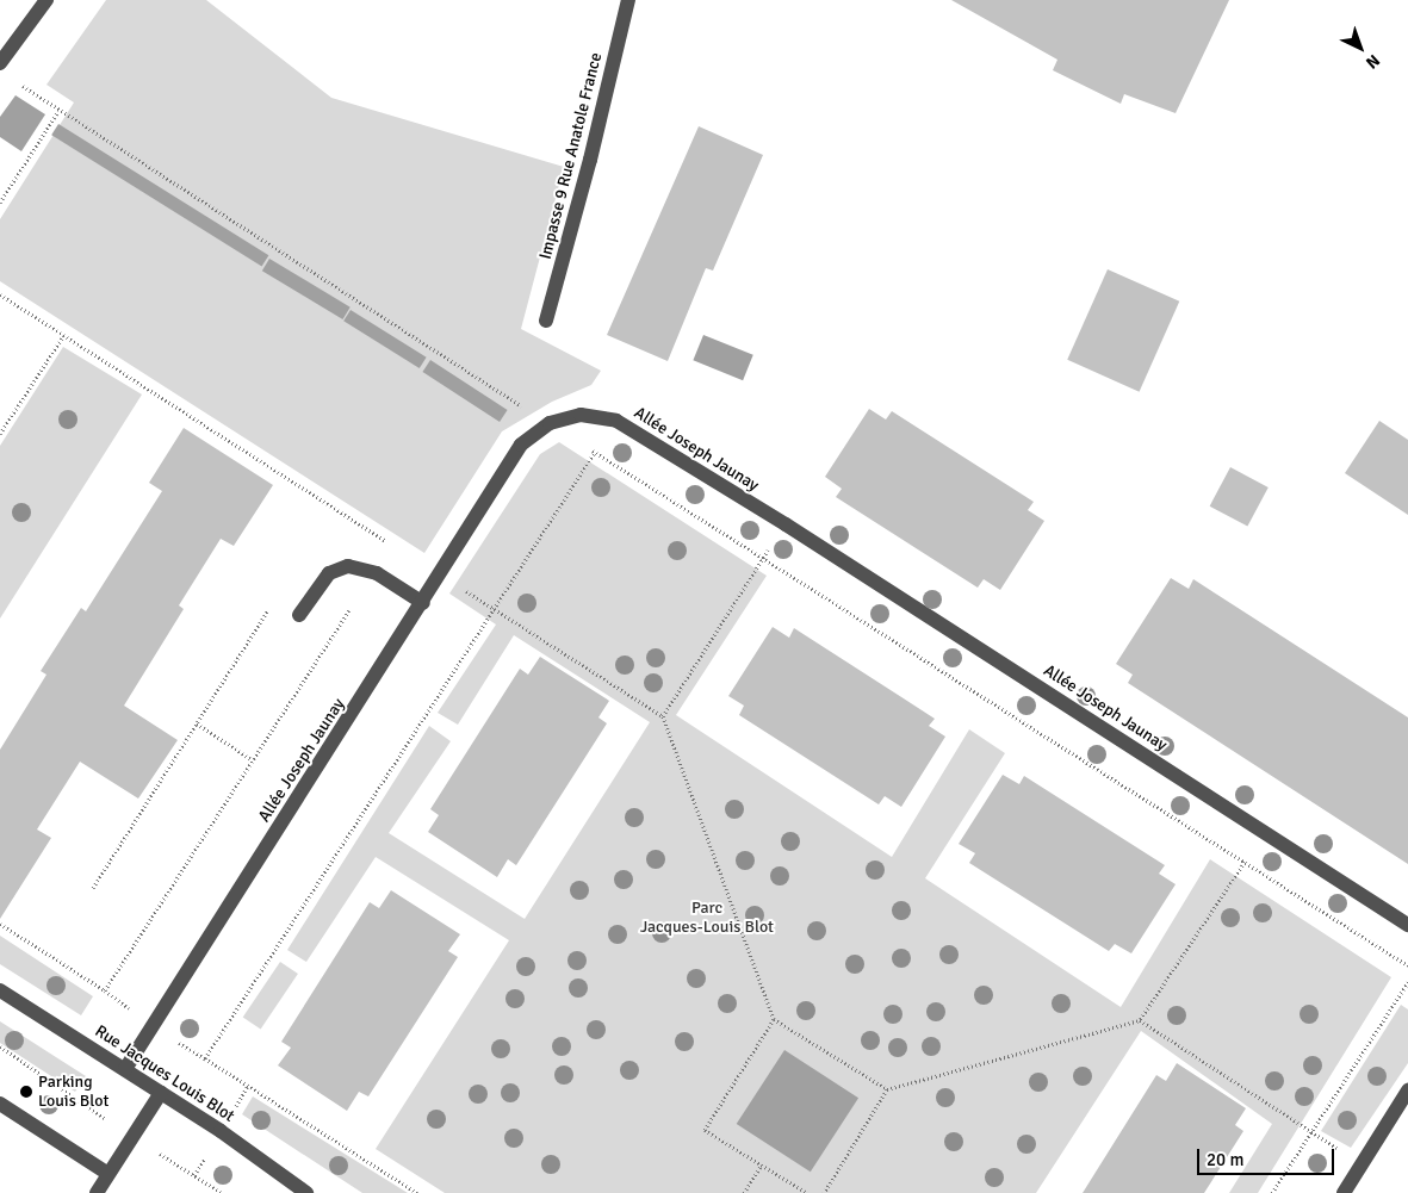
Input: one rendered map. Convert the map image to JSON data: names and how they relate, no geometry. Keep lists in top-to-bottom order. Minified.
{"streets":{"street":["Impasse 9 Rue Anatole France","Allée Joseph Jaunay","Rue Jacques Louis Blot"]},"crossings":[["Allée Joseph Jaunay","Rue Jacques Louis Blot"]],"parks":["Parc Jacques-Louis Blot"],"places":["Parking Louis Blot"],"scale_bar":"20 m","north":"bottom right"}
